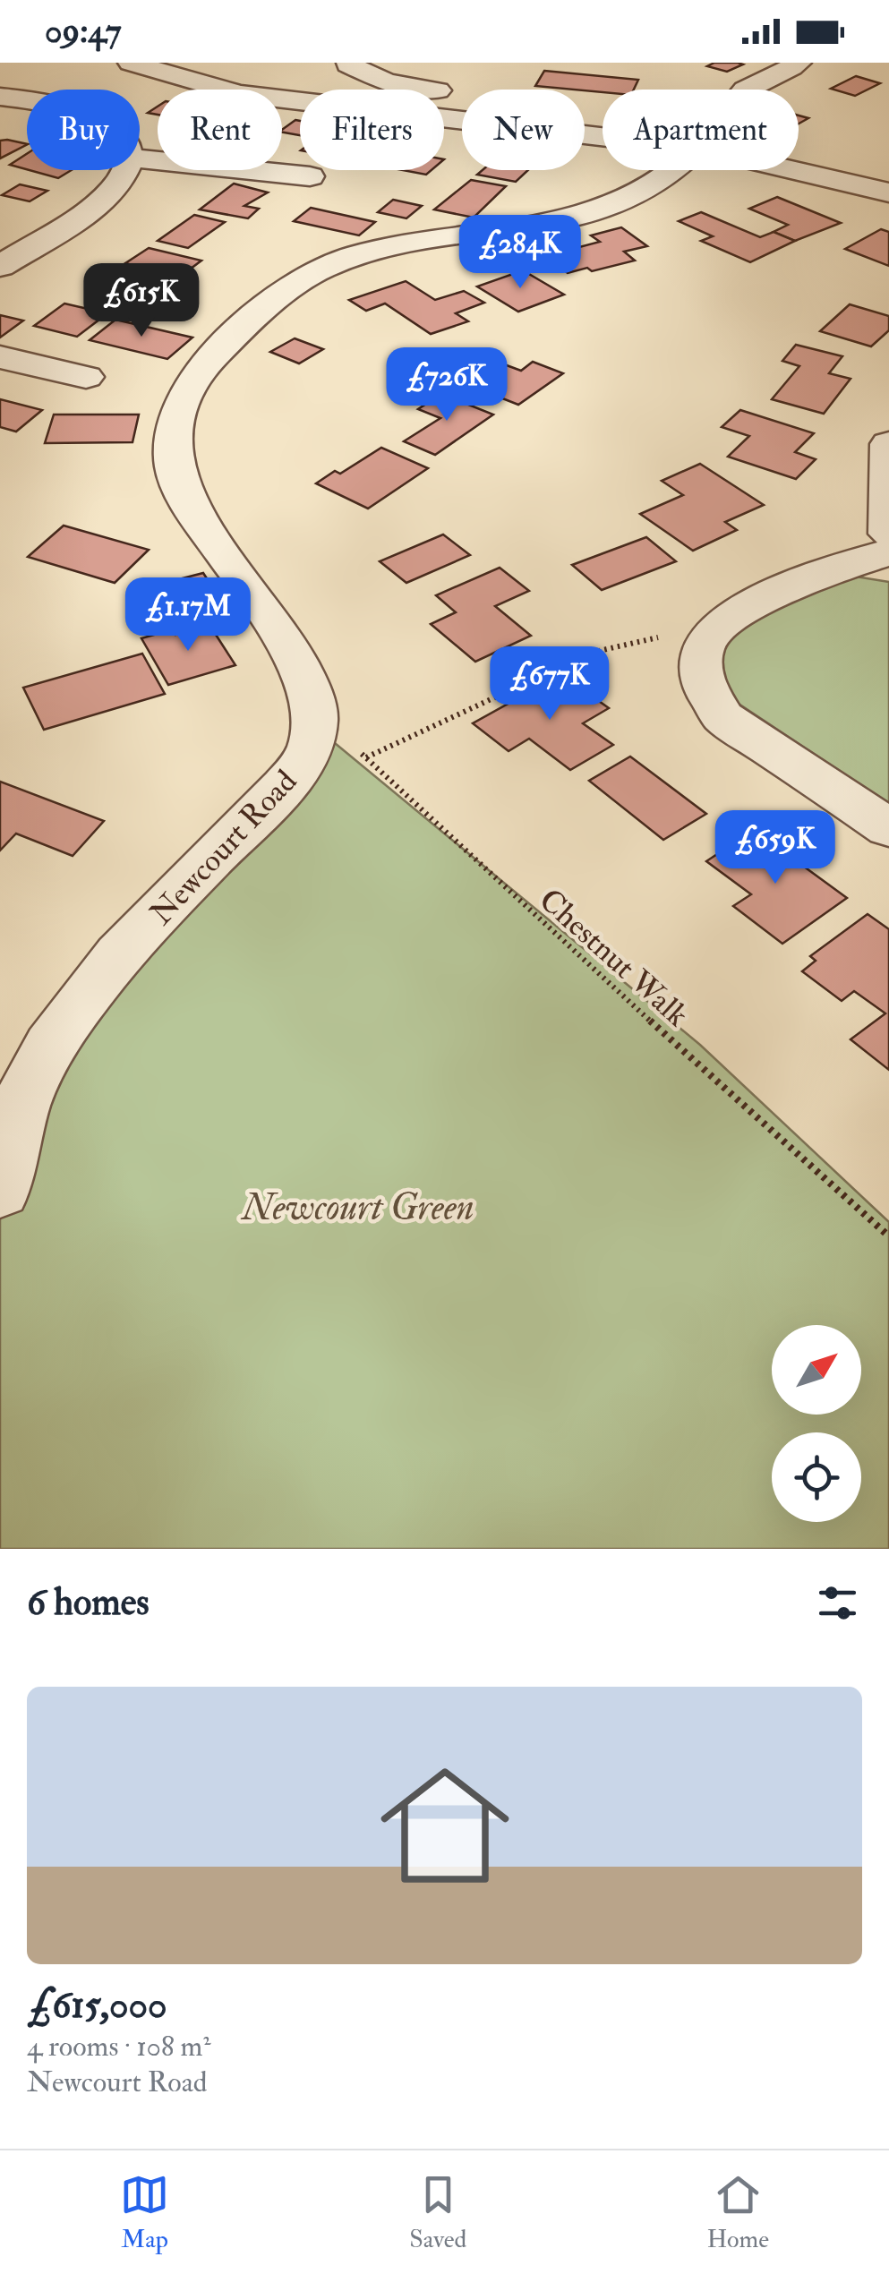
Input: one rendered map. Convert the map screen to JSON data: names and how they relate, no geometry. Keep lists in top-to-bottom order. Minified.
{"streets":{"street":["Newcourt Road"],"path":["Chestnut Walk"]},"crossings":[["Newcourt Road","Chestnut Walk"]],"parks":["Newcourt Green"],"north":"top right","page":{"status":"09:47","chip":["Buy","Rent","Filters","New","Apartment"],"price":["£284K","£615K","£726K","£1.17M","£677K","£659K"],"heading":"6 homes","list":[{"name":"£615,000","note":"4 rooms · 108 m² · Newcourt Road"}],"tabs":["Map","Saved","Home"]}}
